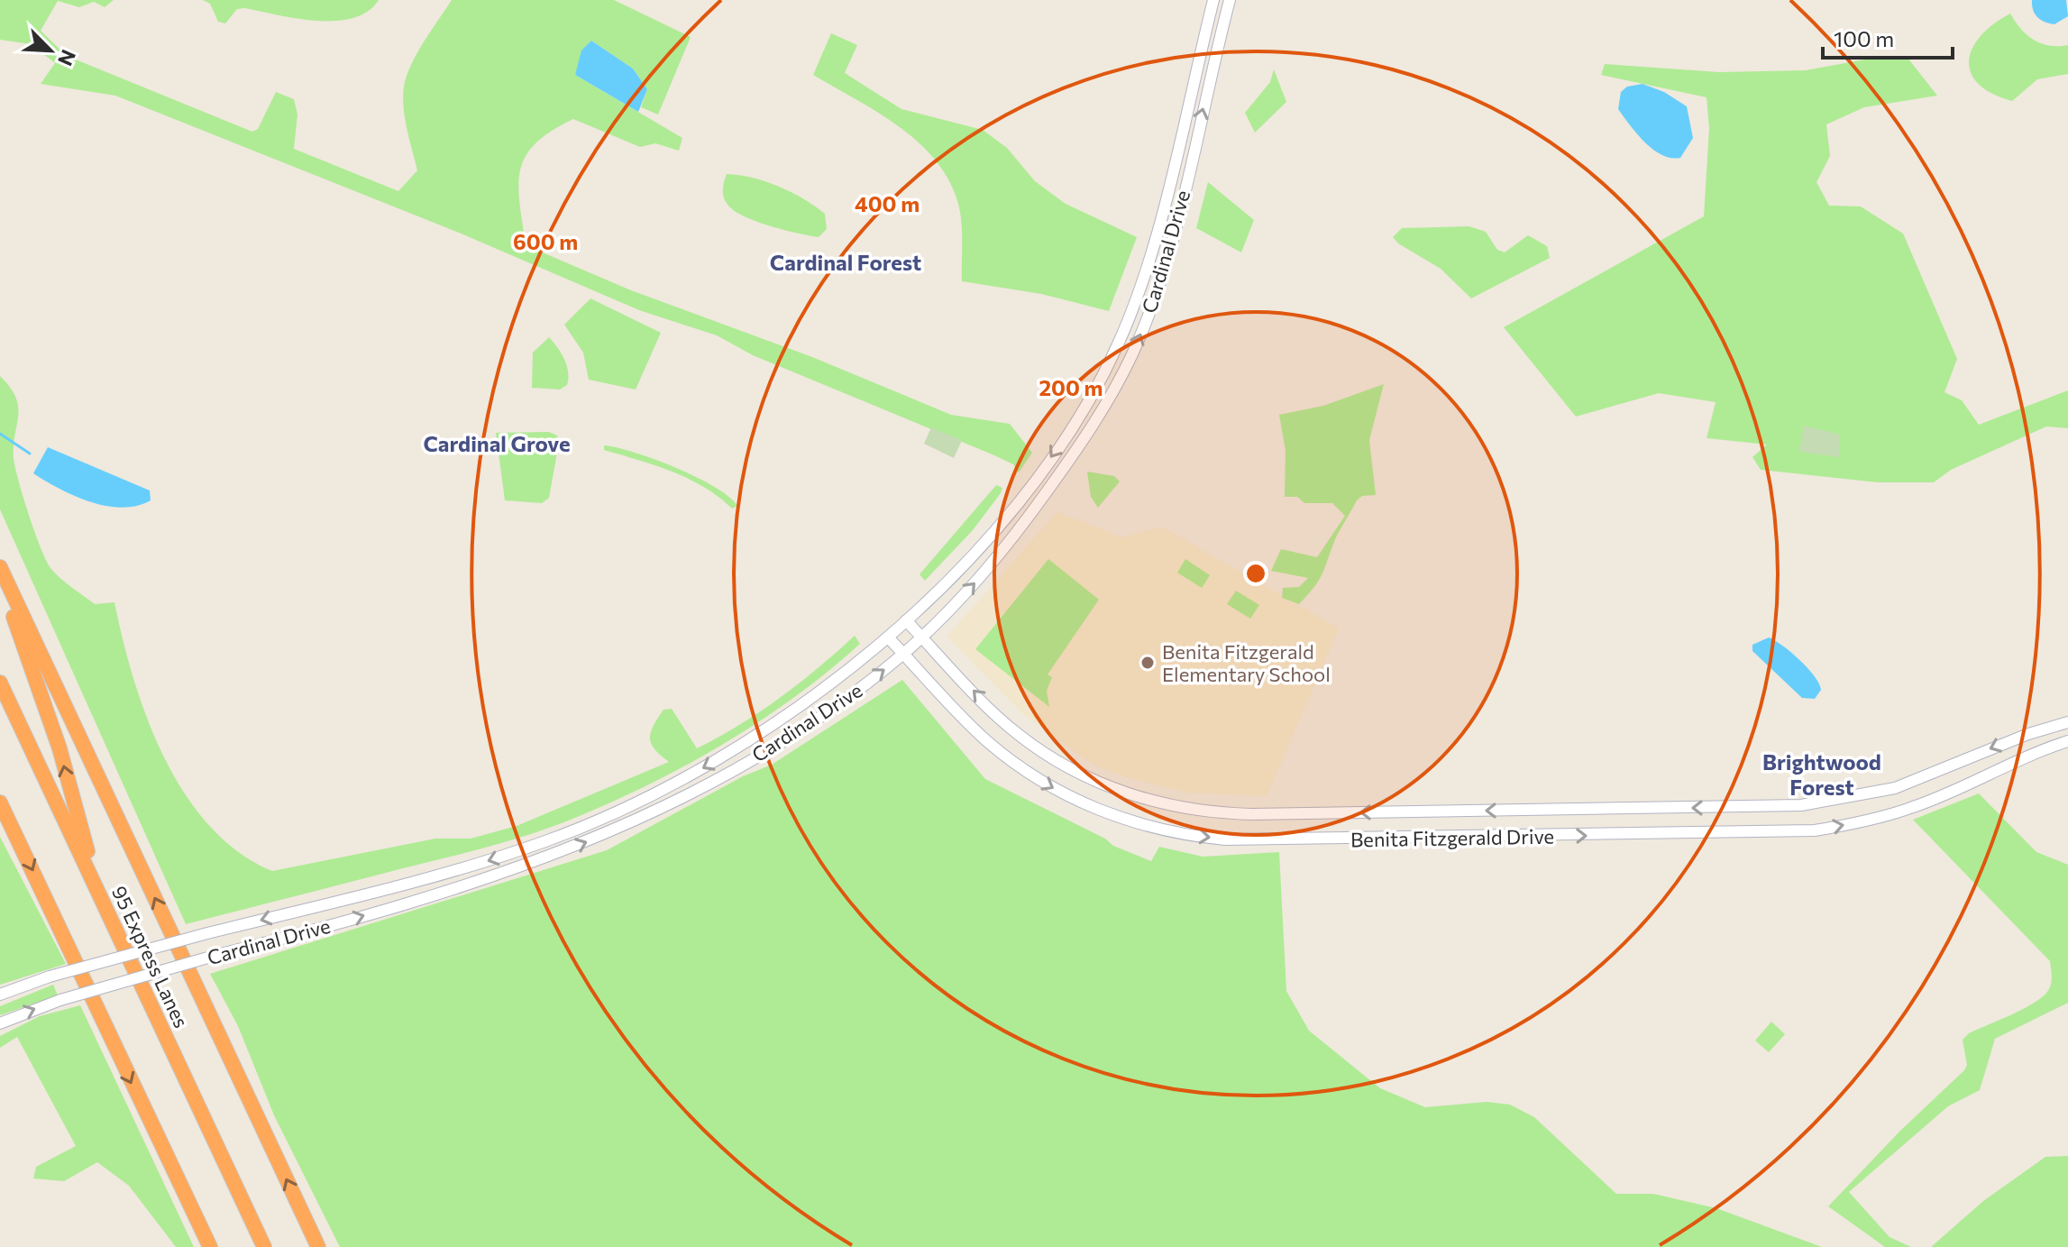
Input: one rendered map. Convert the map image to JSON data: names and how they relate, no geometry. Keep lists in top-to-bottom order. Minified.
{"streets":{"highway":["95 Express Lanes"],"main road":["Cardinal Drive","Benita Fitzgerald Drive"]},"crossings":[["Cardinal Drive","Benita Fitzgerald Drive"]],"districts":["Cardinal Forest","Cardinal Grove","Brightwood Forest"],"places":["Benita Fitzgerald Elementary School"],"scale_bar":"100 m","north":"bottom right","rings":["400 m","600 m","200 m"]}
